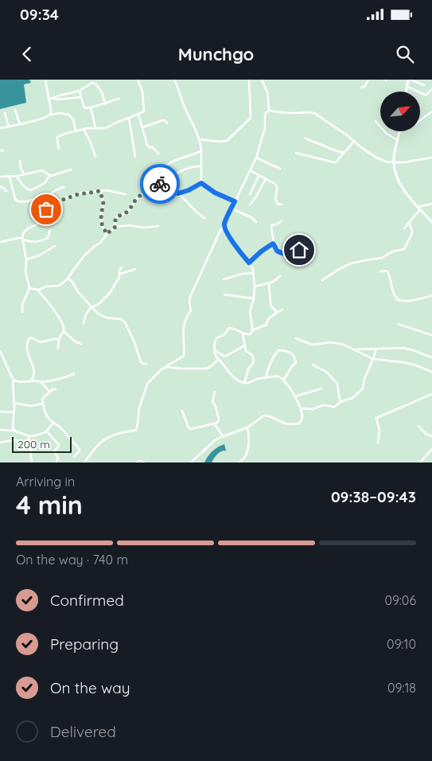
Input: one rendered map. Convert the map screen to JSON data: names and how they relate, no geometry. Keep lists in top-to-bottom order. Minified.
{"scale_bar":"200 m","north":"top right","page":{"status":"09:34","header":"Munchgo","scale":"200 m","heading":["4 min","Arriving in","09:38–09:43"],"bar":"On the way · 740 m","list":[["Confirmed","09:06"],["Preparing","09:10"],["On the way","09:18"],"Delivered"]}}
